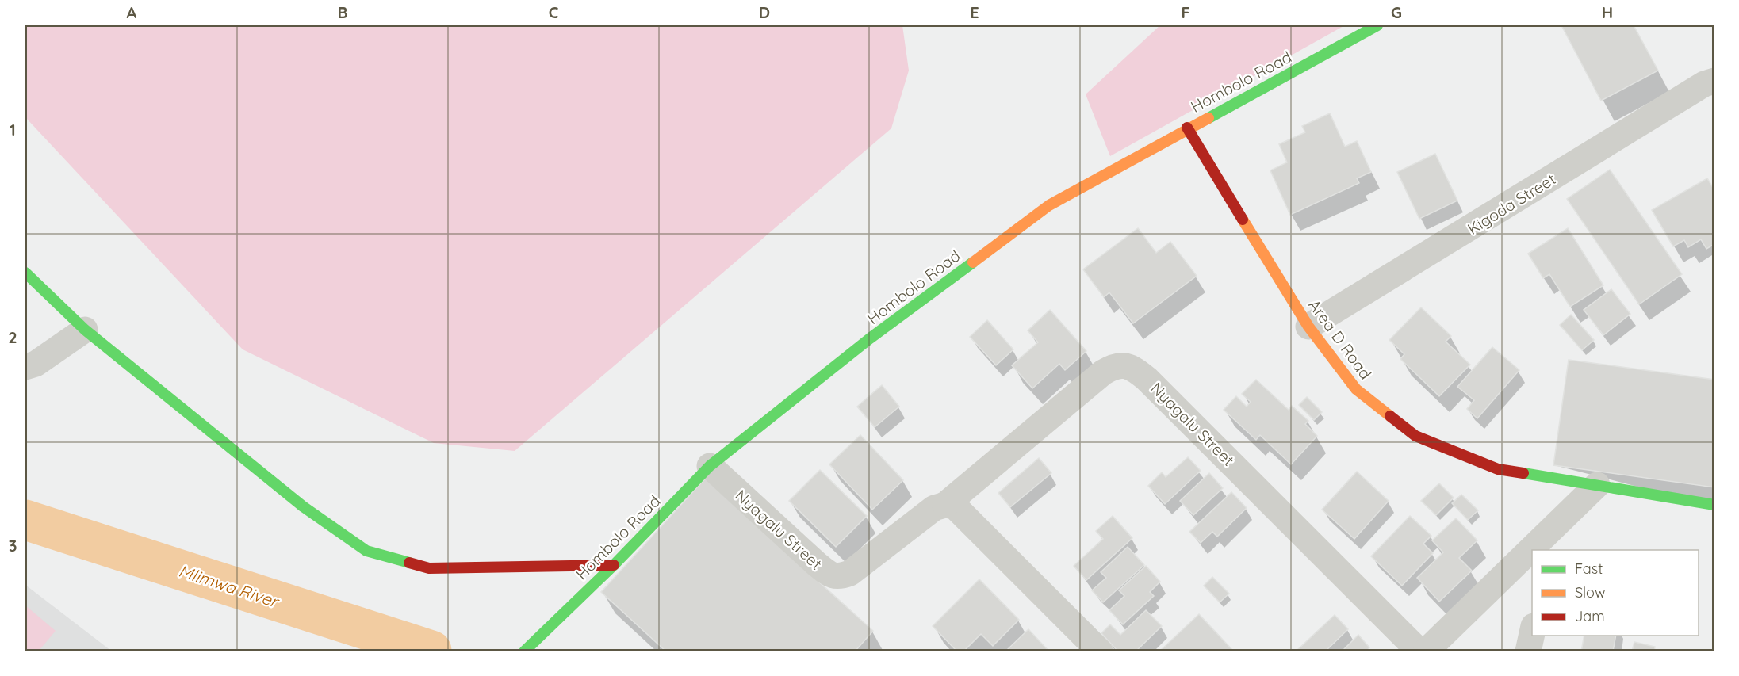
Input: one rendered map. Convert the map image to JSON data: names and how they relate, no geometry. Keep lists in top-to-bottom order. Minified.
{"streets":{"street":["Hombolo Road","Kigoda Street","Area D Road","Nyagalu Street"]},"crossings":[["Hombolo Road","Area D Road"],["Hombolo Road","Nyagalu Street"],["Kigoda Street","Area D Road"]],"water":["Mlimwa River"],"legend":["Fast","Slow","Jam"],"grid":{"columns":["A","B","C","D","E","F","G","H"],"rows":["1","2","3"]}}
